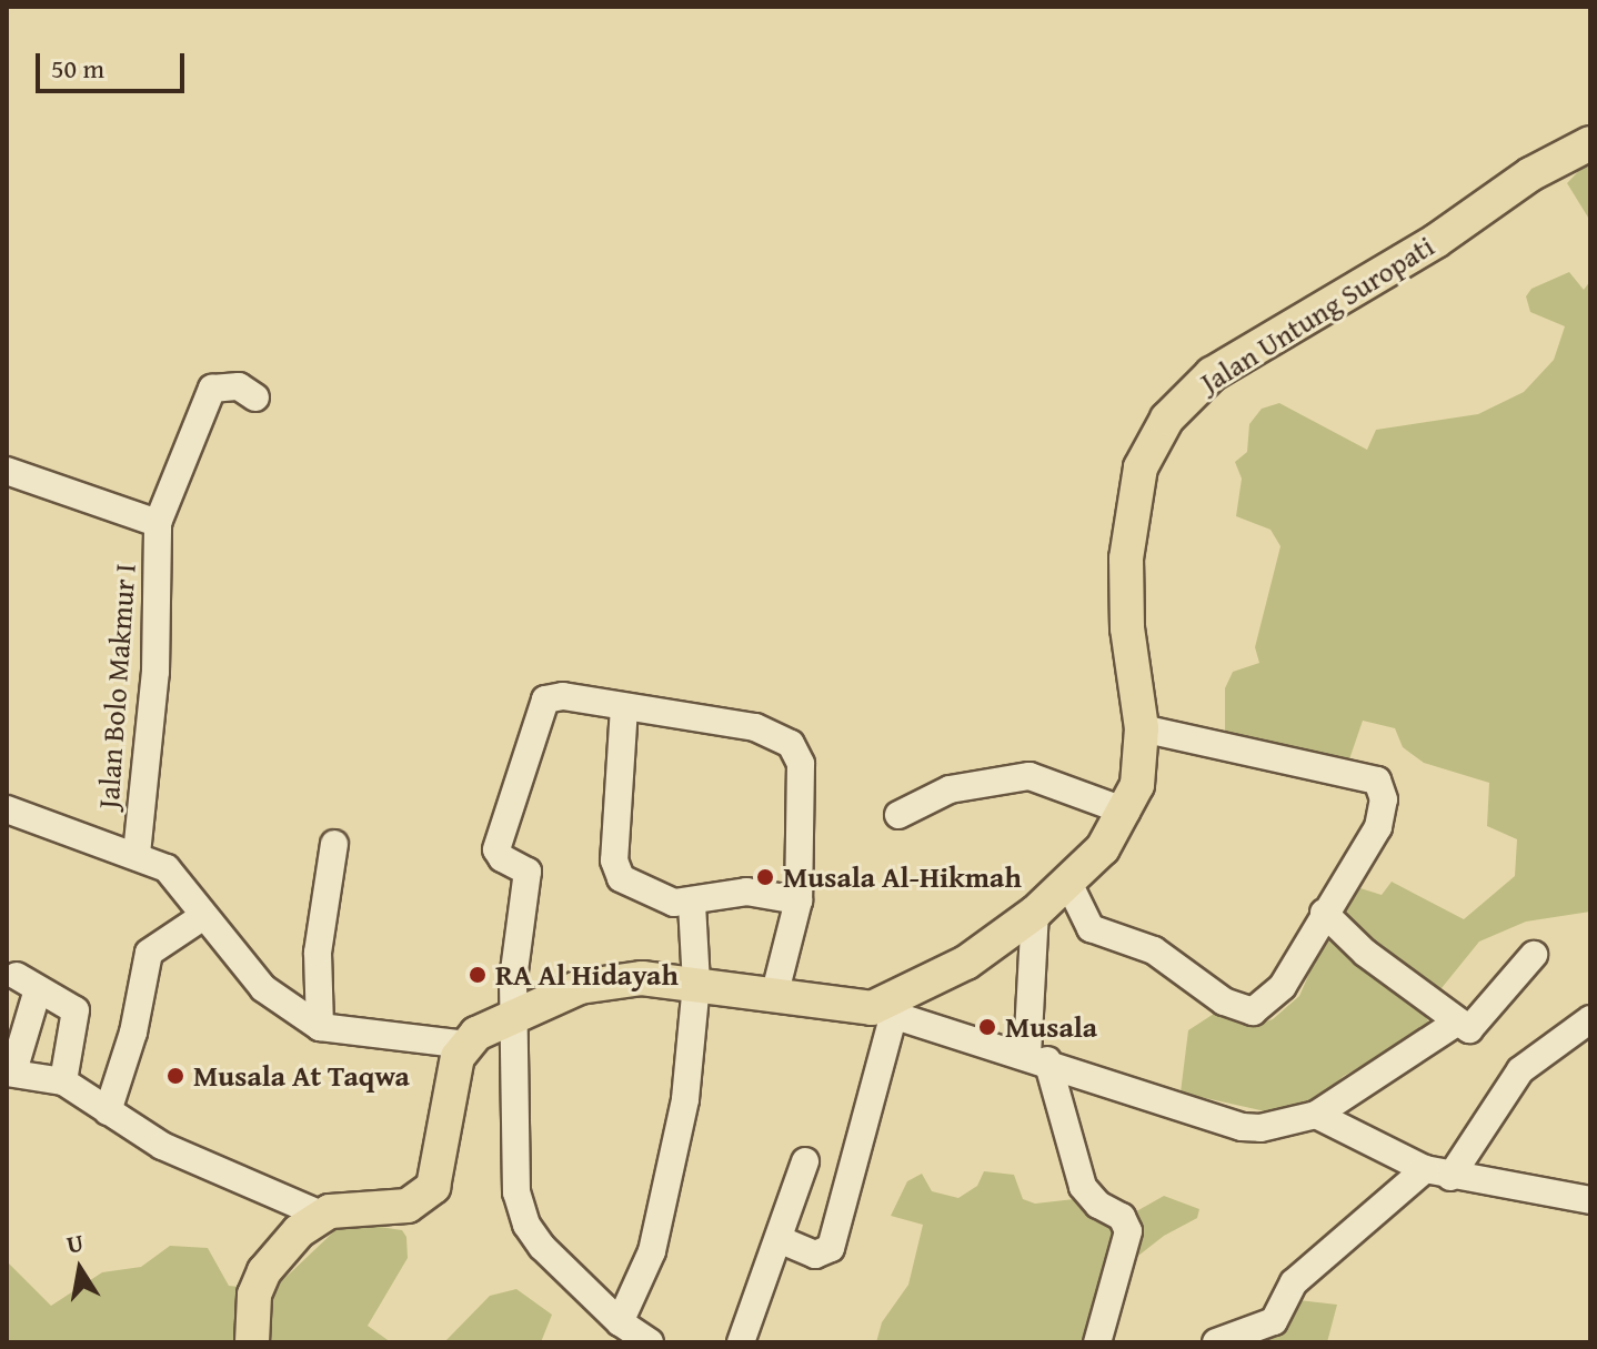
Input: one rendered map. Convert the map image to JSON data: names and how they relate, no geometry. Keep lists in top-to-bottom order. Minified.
{"streets":{"main road":["Jalan Untung Suropati"],"street":["Jalan Bolo Makmur I"]},"places":["Musala Al-Hikmah","RA Al Hidayah","Musala","Musala At Taqwa"],"scale_bar":"50 m","north":"top"}
